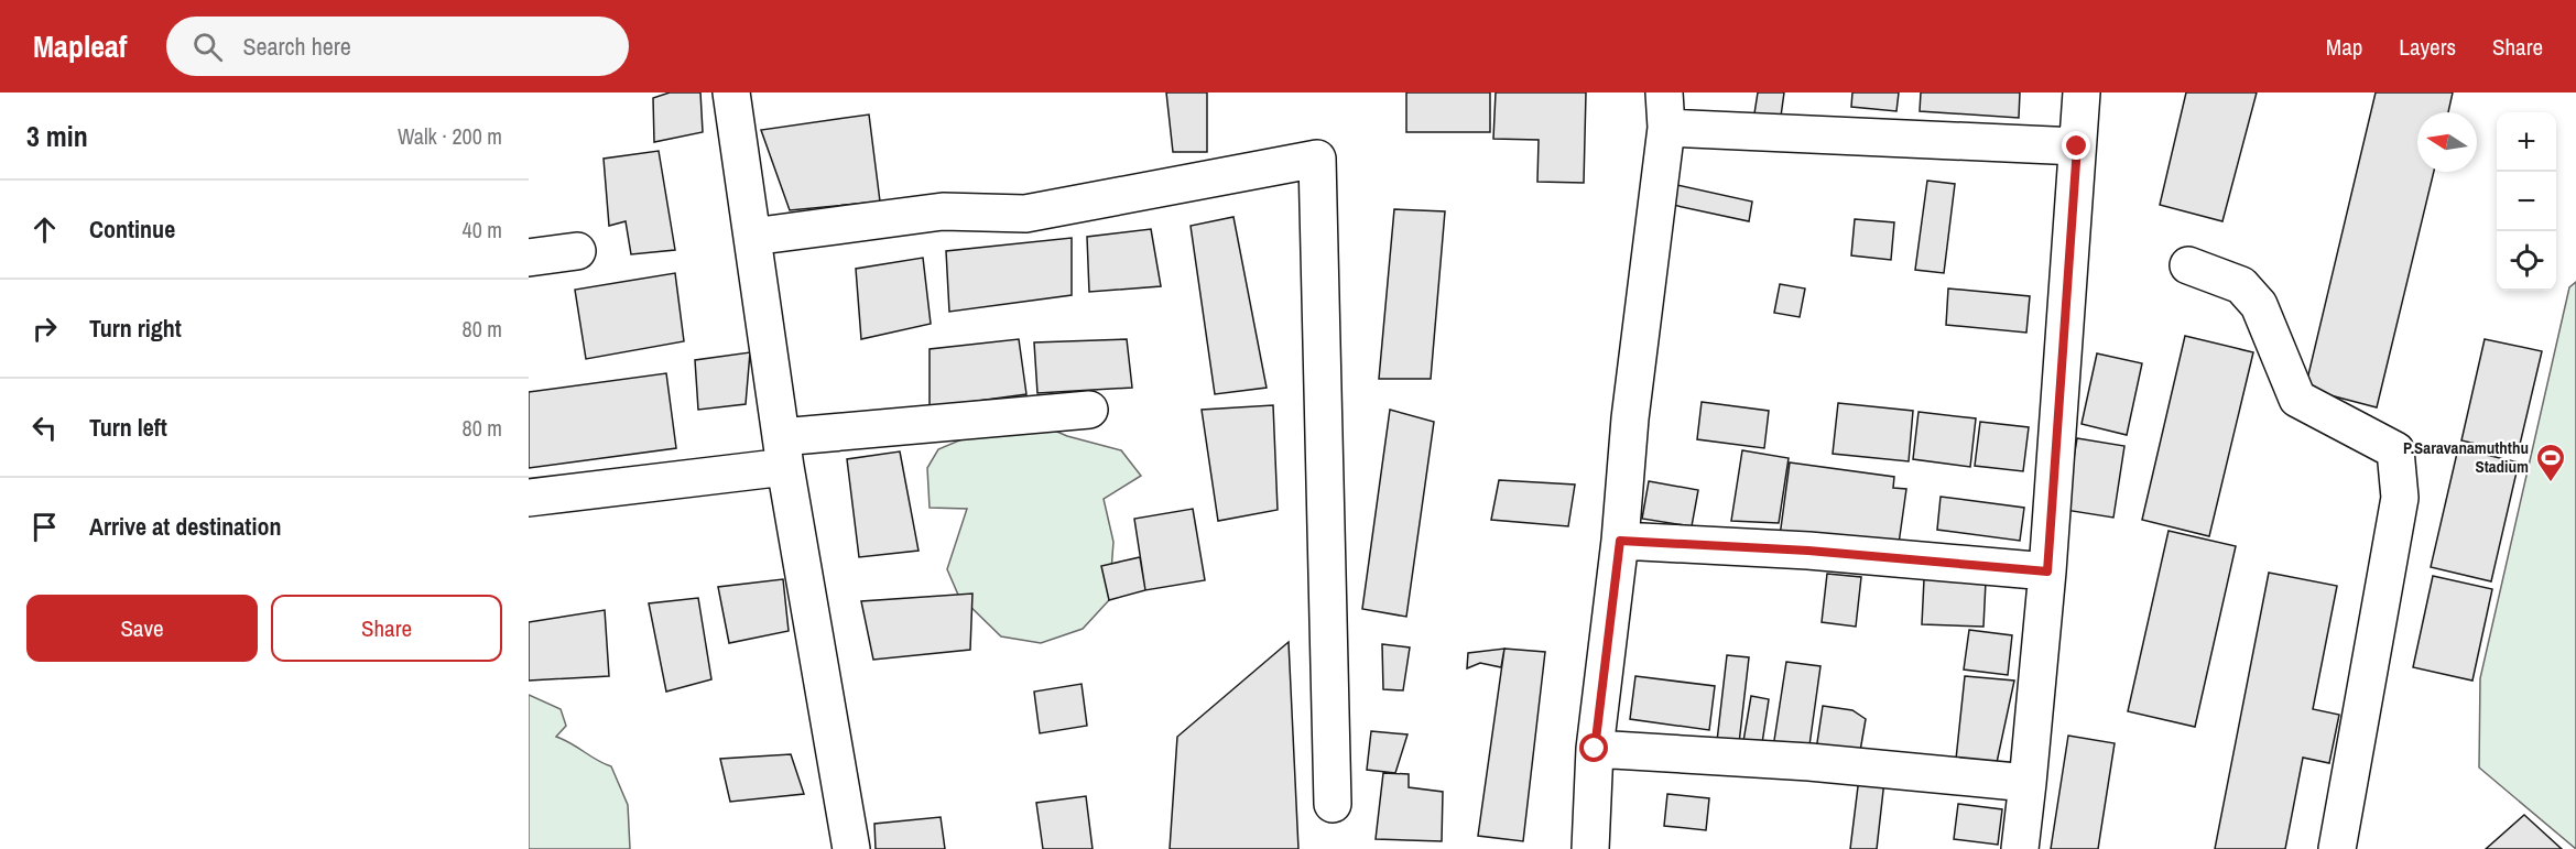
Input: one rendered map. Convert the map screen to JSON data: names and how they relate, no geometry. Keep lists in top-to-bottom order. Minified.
{"places":{"sports":["P.Saravanamuththu Stadium"]},"north":"left","page":{"header":"Mapleaf","search":"Search here","nav":["Map","Layers","Share"],"heading":["3 min","Walk · 200 m"],"map_buttons":["+","−"],"list":[["Continue","40 m"],["Turn right","80 m"],["Turn left","80 m"],"Arrive at destination"],"buttons":["Save","Share"]}}
